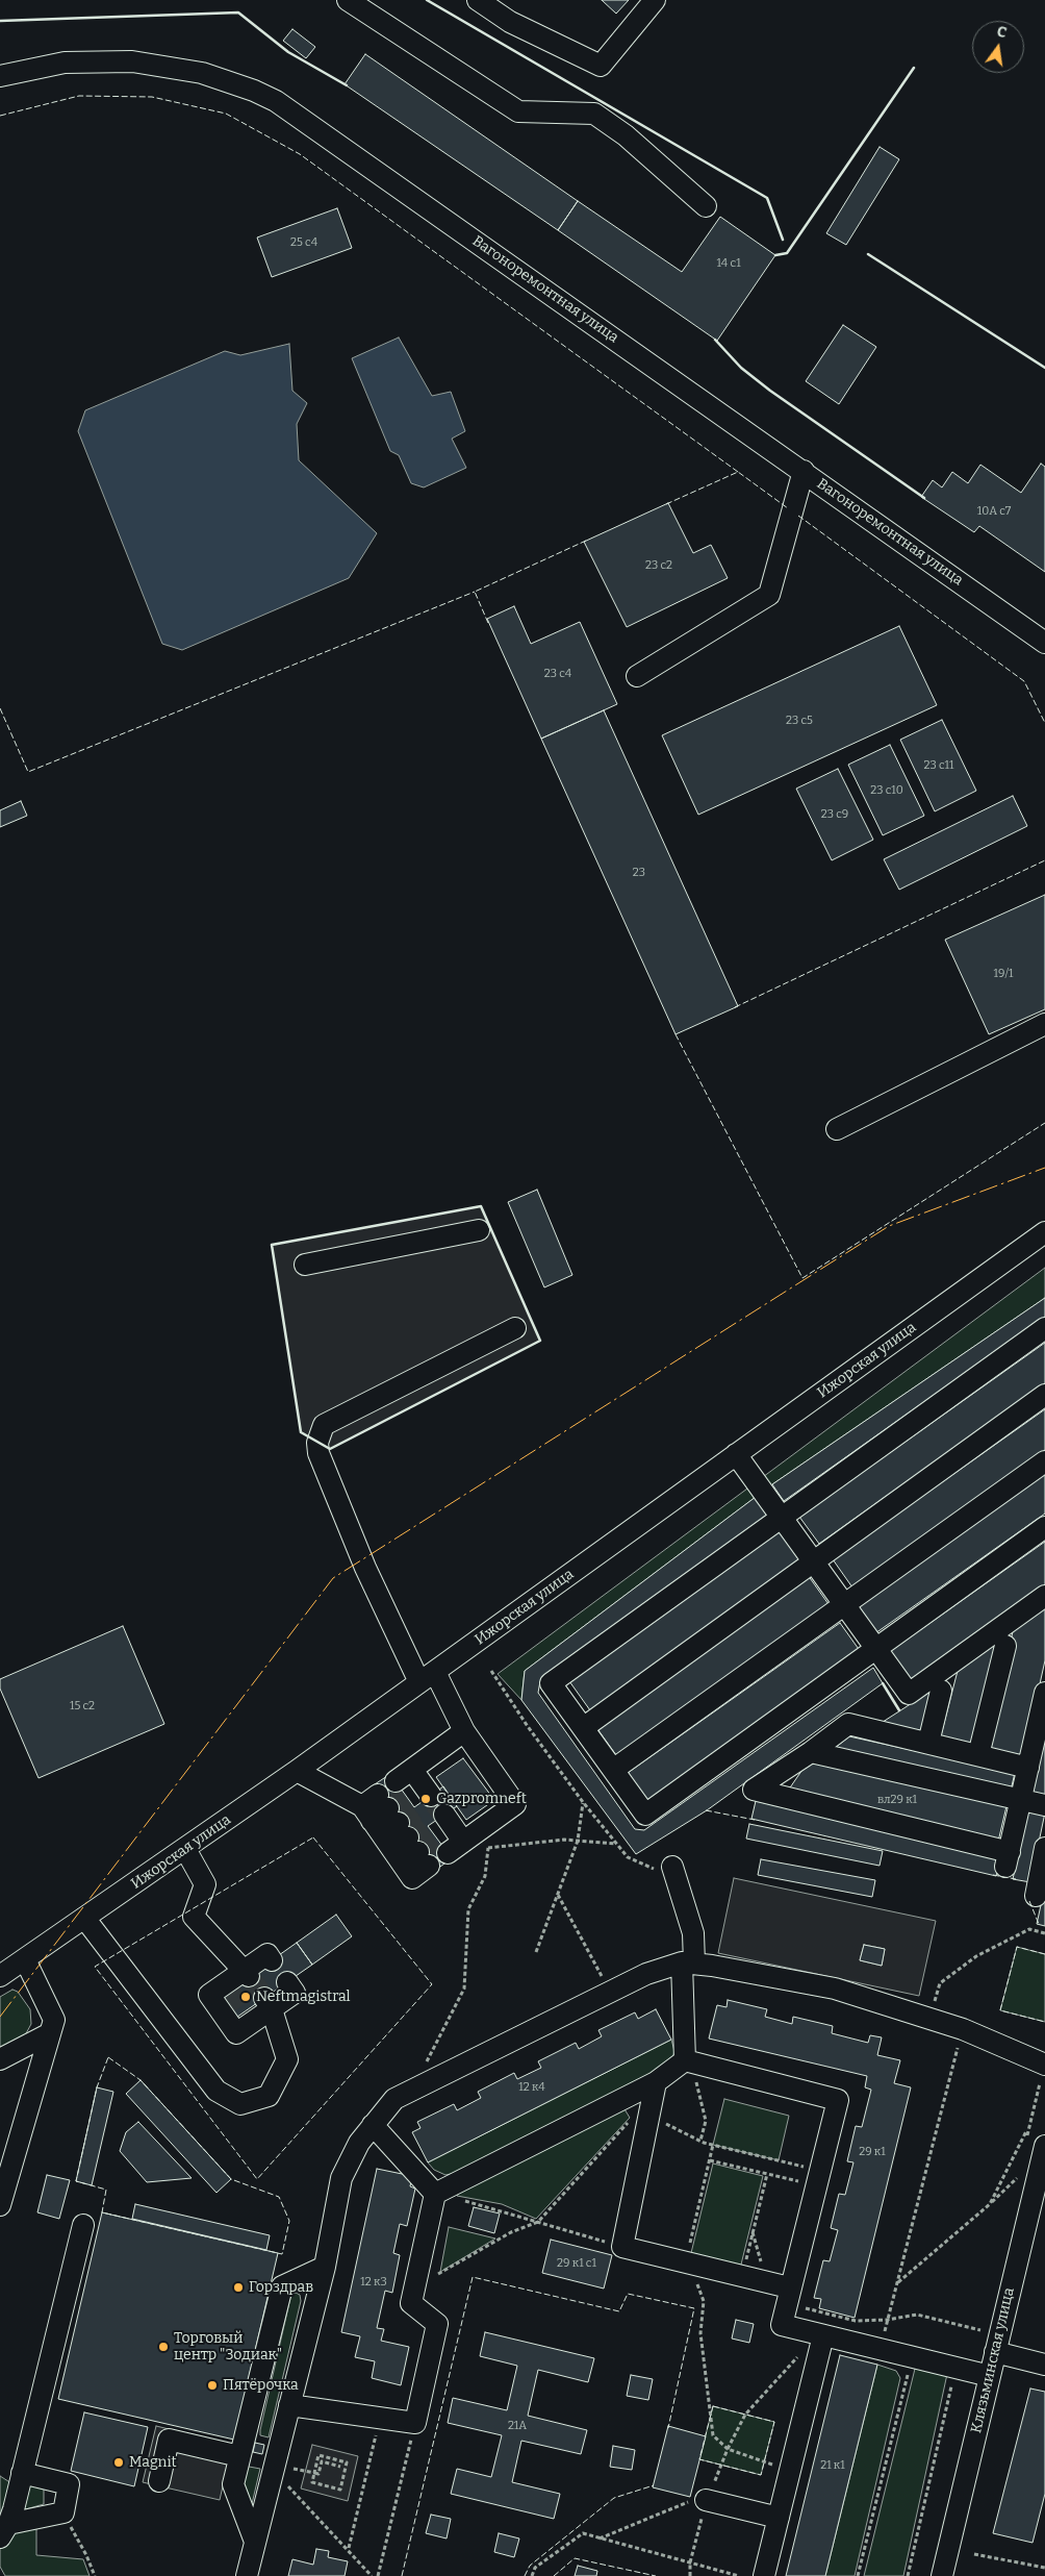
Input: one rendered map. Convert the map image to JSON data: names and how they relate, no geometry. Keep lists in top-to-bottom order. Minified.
{"streets":{"street":["Вагоноремонтная улица","Ижорская улица","Клязьминская улица"]},"places":["Gazpromneft","Neftmagistral","Горздрав","Торговый центр \"Зодиак\"","Пятёрочка","Magnit"],"house_numbers":["25 с4","14 с1","10А с7","23 с2","23 с4","23 с5","23 с11","23 с10","23 с9","23","19/1","15 с2","вл29 к1","12 к4","29 к1","29 к1 с1","12 к3","21А","21 к1"],"north":"top"}
